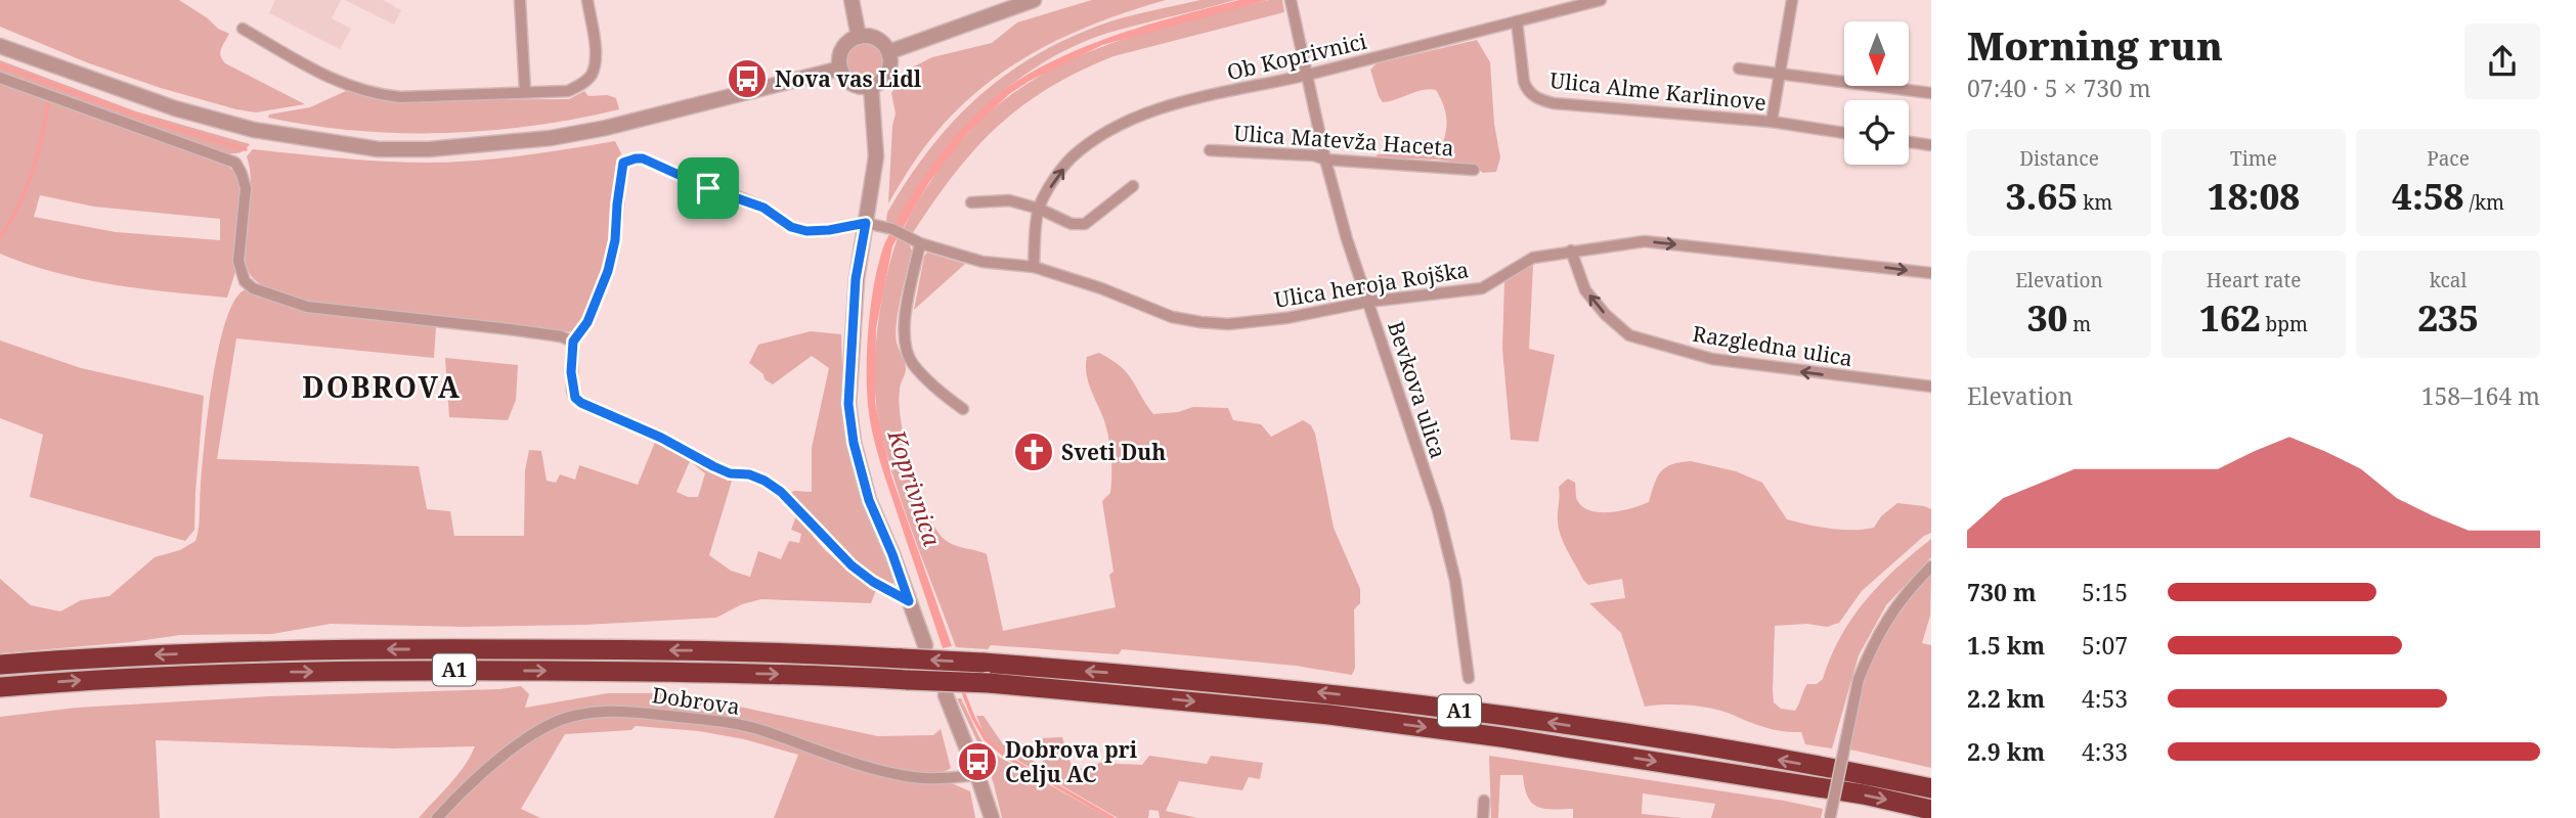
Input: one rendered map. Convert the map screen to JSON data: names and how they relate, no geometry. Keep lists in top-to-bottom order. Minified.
{"streets":{"highway":["A1"],"street":["Ob Koprivnici","Ulica Alme Karlinove","Ulica Matevža Haceta","Ulica heroja Rojška","Razgledna ulica","Bevkova ulica","Dobrova"]},"crossings":[["Ob Koprivnici","Ulica Alme Karlinove"],["Ob Koprivnici","Ulica heroja Rojška"],["Ob Koprivnici","Bevkova ulica"],["Ulica Matevža Haceta","Bevkova ulica"],["Ulica heroja Rojška","Razgledna ulica"],["Ulica heroja Rojška","Bevkova ulica"]],"one_way":["Ob Koprivnici","Razgledna ulica"],"districts":["DOBROVA"],"water":["Koprivnica"],"places":{"bus stop":["Nova vas Lidl","Dobrova pri Celju AC"],"church":["Sveti Duh"]},"north":"bottom","page":{"heading":["Morning run","07:40 · 5 × 730 m"],"stats":[["Distance","3.65 km"],["Time","18:08"],["Pace","4:58 /km"],["Elevation","30 m"],["Heart rate","162 bpm"],["kcal","235"]],"chart":["Elevation","158–164 m"],"list":[{"name":"730 m","note":"5:15"},{"name":"1.5 km","note":"5:07"},{"name":"2.2 km","note":"4:53"},{"name":"2.9 km","note":"4:33"}]}}
